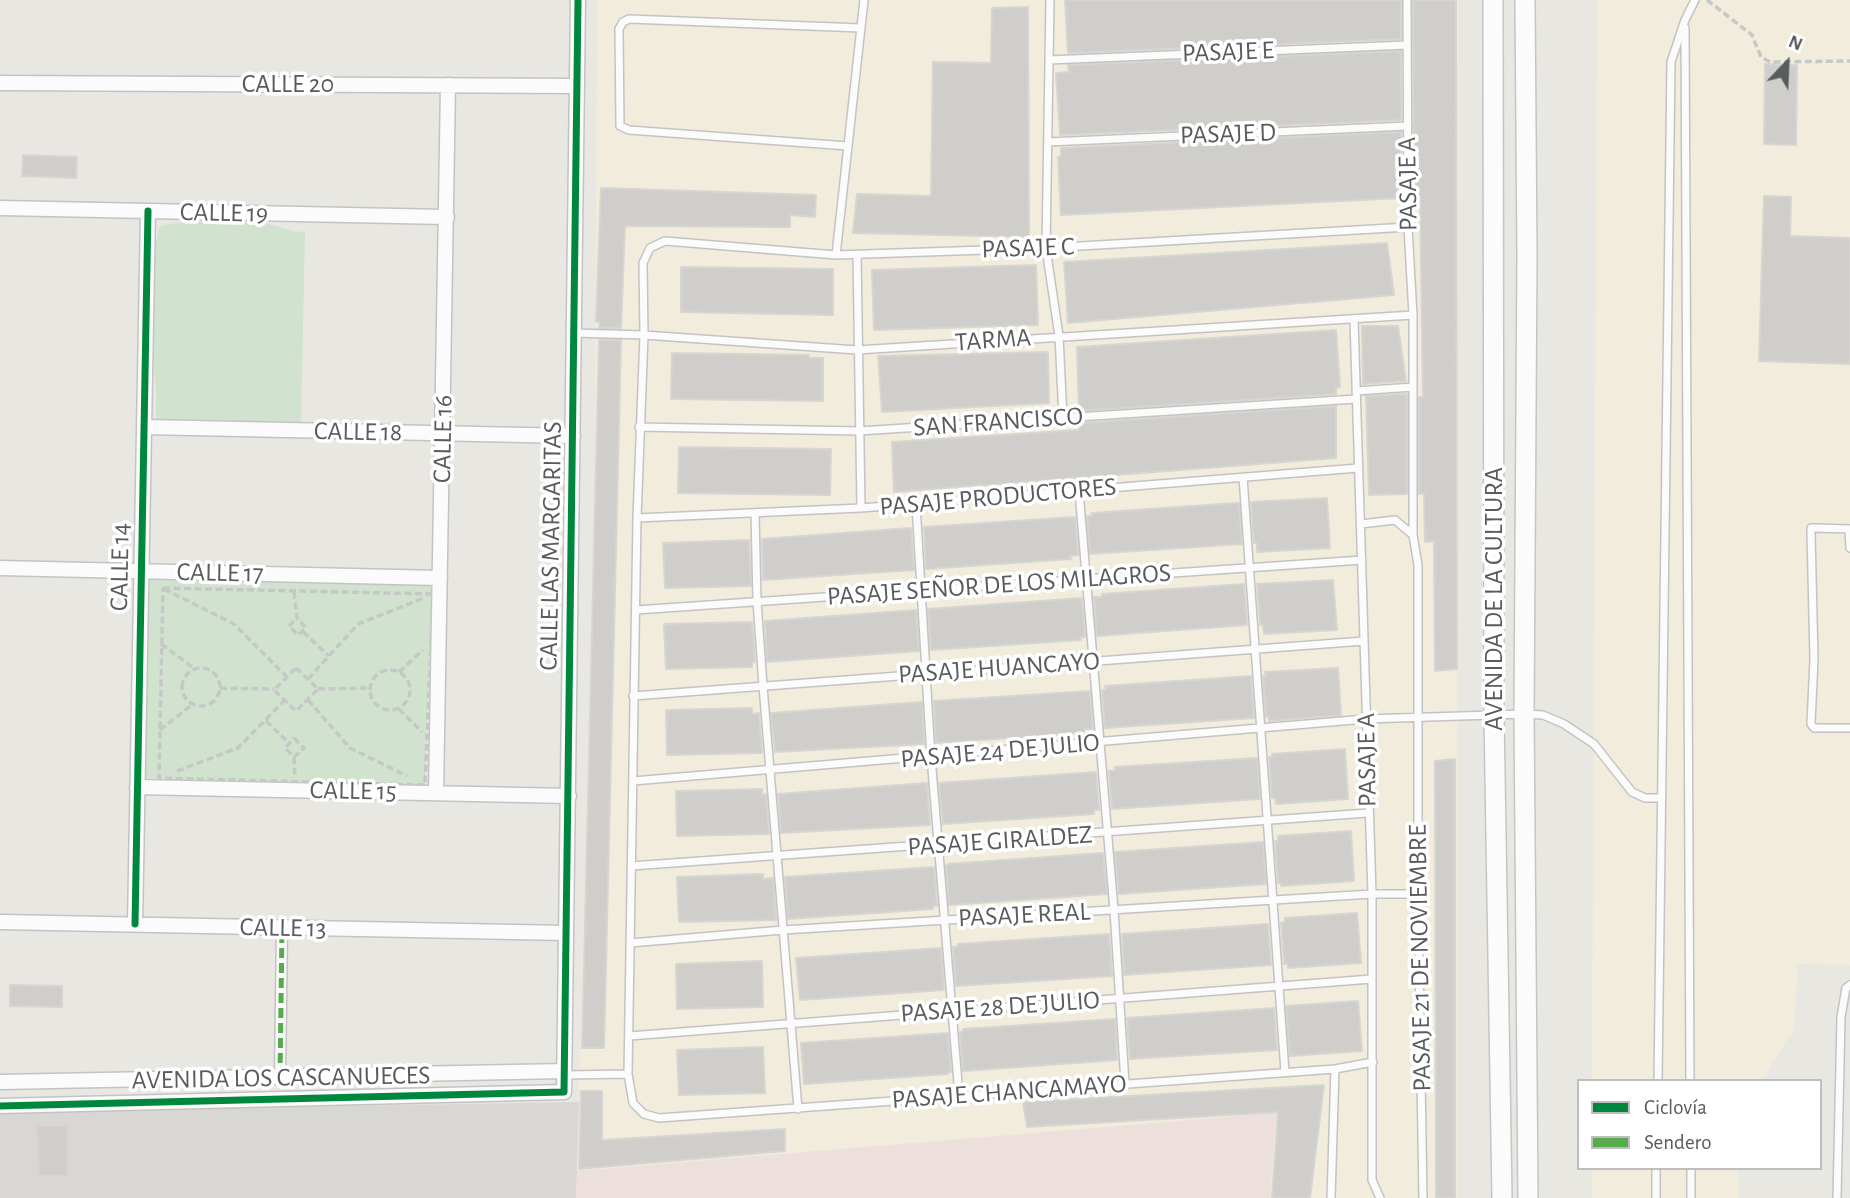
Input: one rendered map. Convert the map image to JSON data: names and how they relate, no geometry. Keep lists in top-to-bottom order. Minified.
{"streets":{"main road":["AVENIDA DE LA CULTURA"],"street":["CALLE 20","CALLE 19","CALLE 18","CALLE 16","CALLE LAS MARGARITAS","CALLE 14","CALLE 17","CALLE 15","CALLE 13","AVENIDA LOS CASCANUECES"],"lane":["PASAJE E","PASAJE D","PASAJE A","PASAJE C","TARMA","SAN FRANCISCO","PASAJE PRODUCTORES","PASAJE SEÑOR DE LOS MILAGROS","PASAJE HUANCAYO","PASAJE 24 DE JULIO","PASAJE GIRALDEZ","PASAJE REAL","PASAJE 21 DE NOVIEMBRE","PASAJE 28 DE JULIO","PASAJE CHANCAMAYO"]},"crossings":[["PASAJE E","PASAJE A"],["CALLE 20","CALLE 16"],["CALLE 20","CALLE LAS MARGARITAS"],["PASAJE D","PASAJE A"],["PASAJE A","PASAJE C"],["PASAJE A","TARMA"],["PASAJE A","SAN FRANCISCO"],["PASAJE A","PASAJE PRODUCTORES"],["PASAJE A","PASAJE SEÑOR DE LOS MILAGROS"],["PASAJE A","PASAJE HUANCAYO"],["PASAJE A","PASAJE 24 DE JULIO"],["PASAJE A","PASAJE GIRALDEZ"],["PASAJE A","PASAJE REAL"],["PASAJE A","PASAJE 21 DE NOVIEMBRE"],["PASAJE A","PASAJE 28 DE JULIO"],["PASAJE A","PASAJE CHANCAMAYO"],["CALLE 19","CALLE 16"],["CALLE 19","CALLE 14"],["PASAJE C","TARMA"],["TARMA","CALLE LAS MARGARITAS"],["CALLE 18","CALLE 16"],["CALLE 18","CALLE LAS MARGARITAS"],["CALLE 18","CALLE 14"],["CALLE 16","CALLE 17"],["CALLE 16","CALLE 15"],["CALLE LAS MARGARITAS","CALLE 15"],["CALLE LAS MARGARITAS","CALLE 13"],["CALLE LAS MARGARITAS","AVENIDA LOS CASCANUECES"],["CALLE 14","CALLE 17"],["CALLE 14","CALLE 15"],["CALLE 14","CALLE 13"],["AVENIDA DE LA CULTURA","PASAJE 24 DE JULIO"],["PASAJE 24 DE JULIO","PASAJE 21 DE NOVIEMBRE"],["PASAJE REAL","PASAJE 21 DE NOVIEMBRE"]],"legend":["Ciclovía","Sendero"],"north":"top right"}
